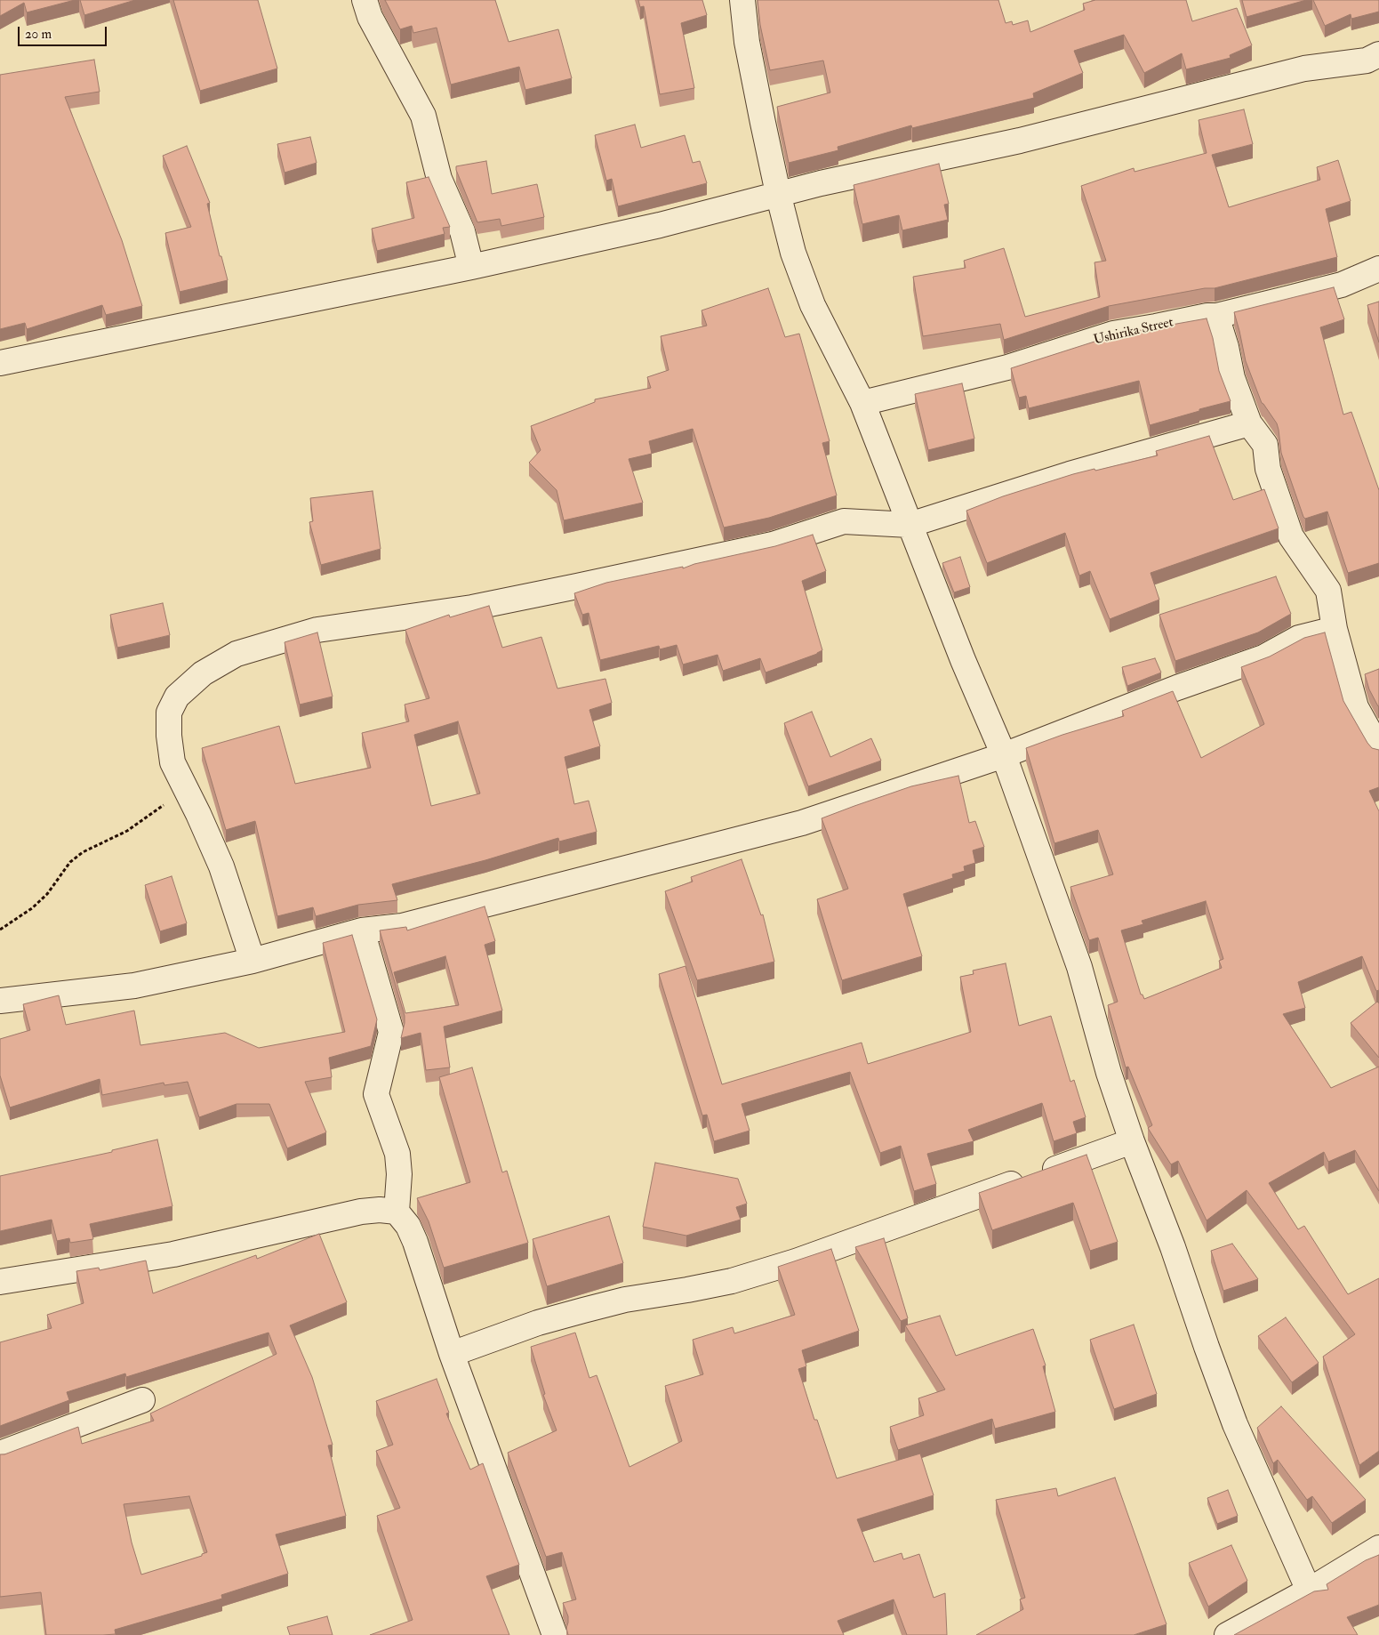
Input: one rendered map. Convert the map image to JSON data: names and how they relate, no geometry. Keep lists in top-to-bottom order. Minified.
{"streets":{"street":["Ushirika Street"]},"scale_bar":"20 m"}
